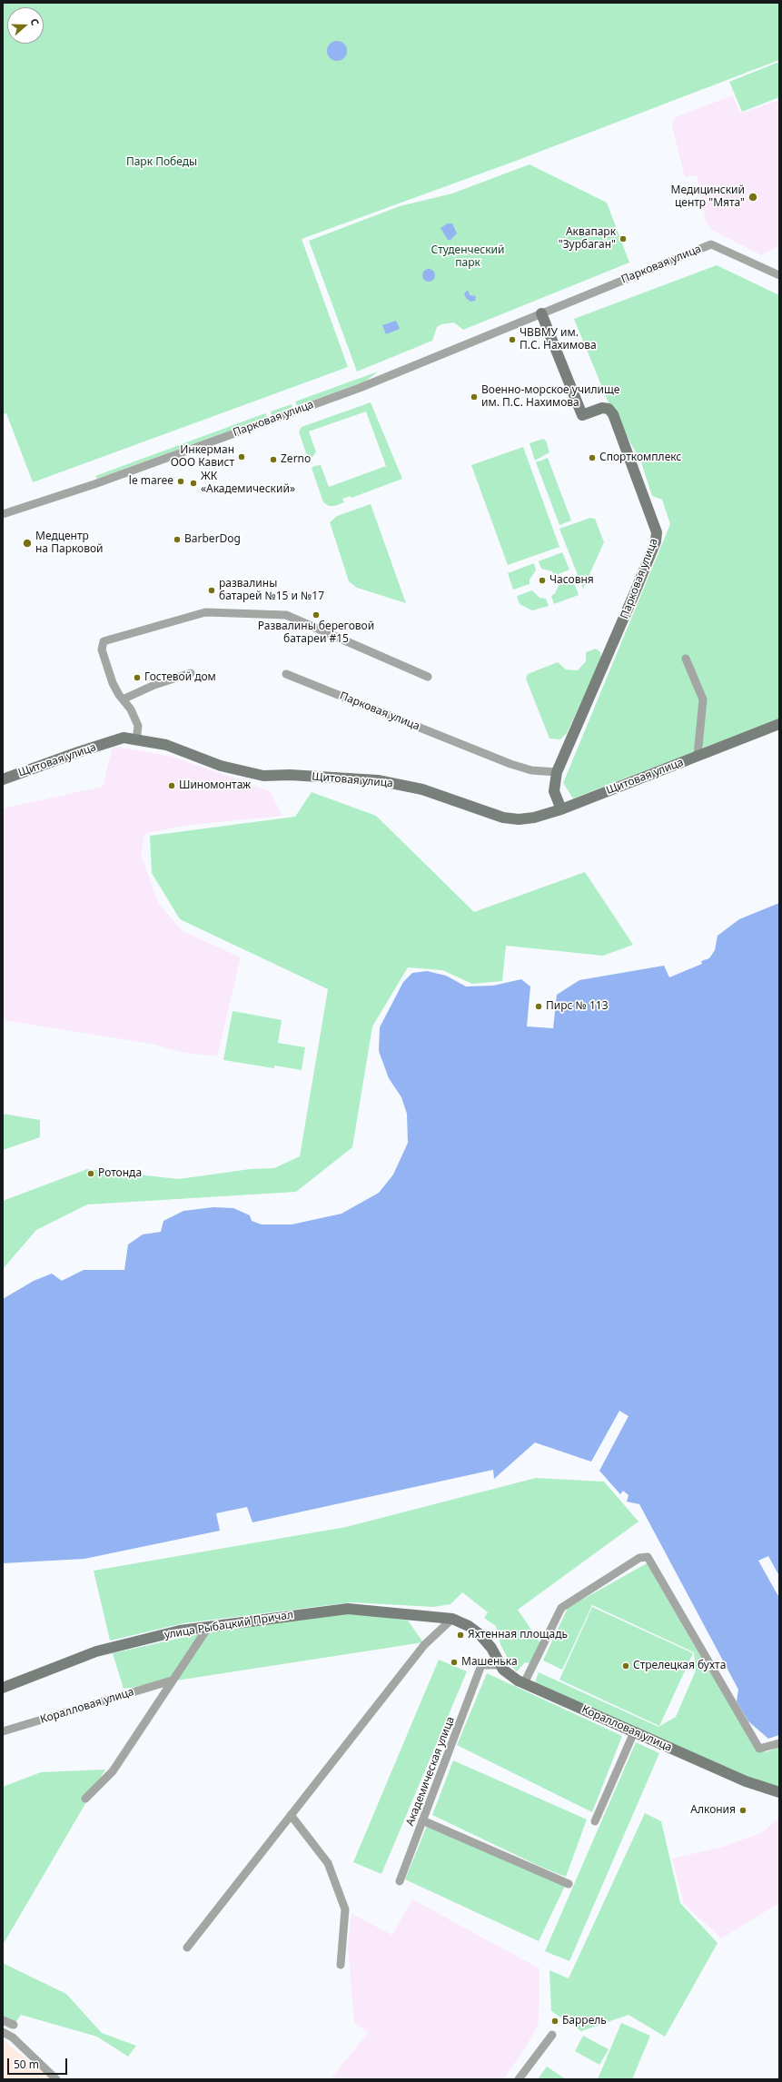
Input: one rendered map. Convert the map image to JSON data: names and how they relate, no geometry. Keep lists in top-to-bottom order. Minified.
{"streets":{"street":["Парковая улица","Щитовая улица","улица Рыбацкий Причал","Коралловая улица","Академическая улица"]},"crossings":[["Парковая улица","Щитовая улица"],["улица Рыбацкий Причал","Коралловая улица"],["Коралловая улица","Академическая улица"]],"parks":["Парк Победы","Студенческий парк"],"places":["Медицинский центр \"Мята\"","Аквапарк \"Зурбаган\"","ЧВВМУ им. П.С. Нахимова","Военно-морское училище им. П.С. Нахимова","Инкерман ООО Кавист","Спорткомплекс","Zerno","le maree","ЖК «Академический»","BarberDog","Медцентр на Парковой","Часовня","развалины батарей №15 и №17","Развалины береговой батареи #15","Гостевой дом","Шиномонтаж","Пирс № 113","Ротонда","Яхтенная площадь","Машенька","Стрелецкая бухта","Алкония","Баррель"],"scale_bar":"50 m","north":"right"}
